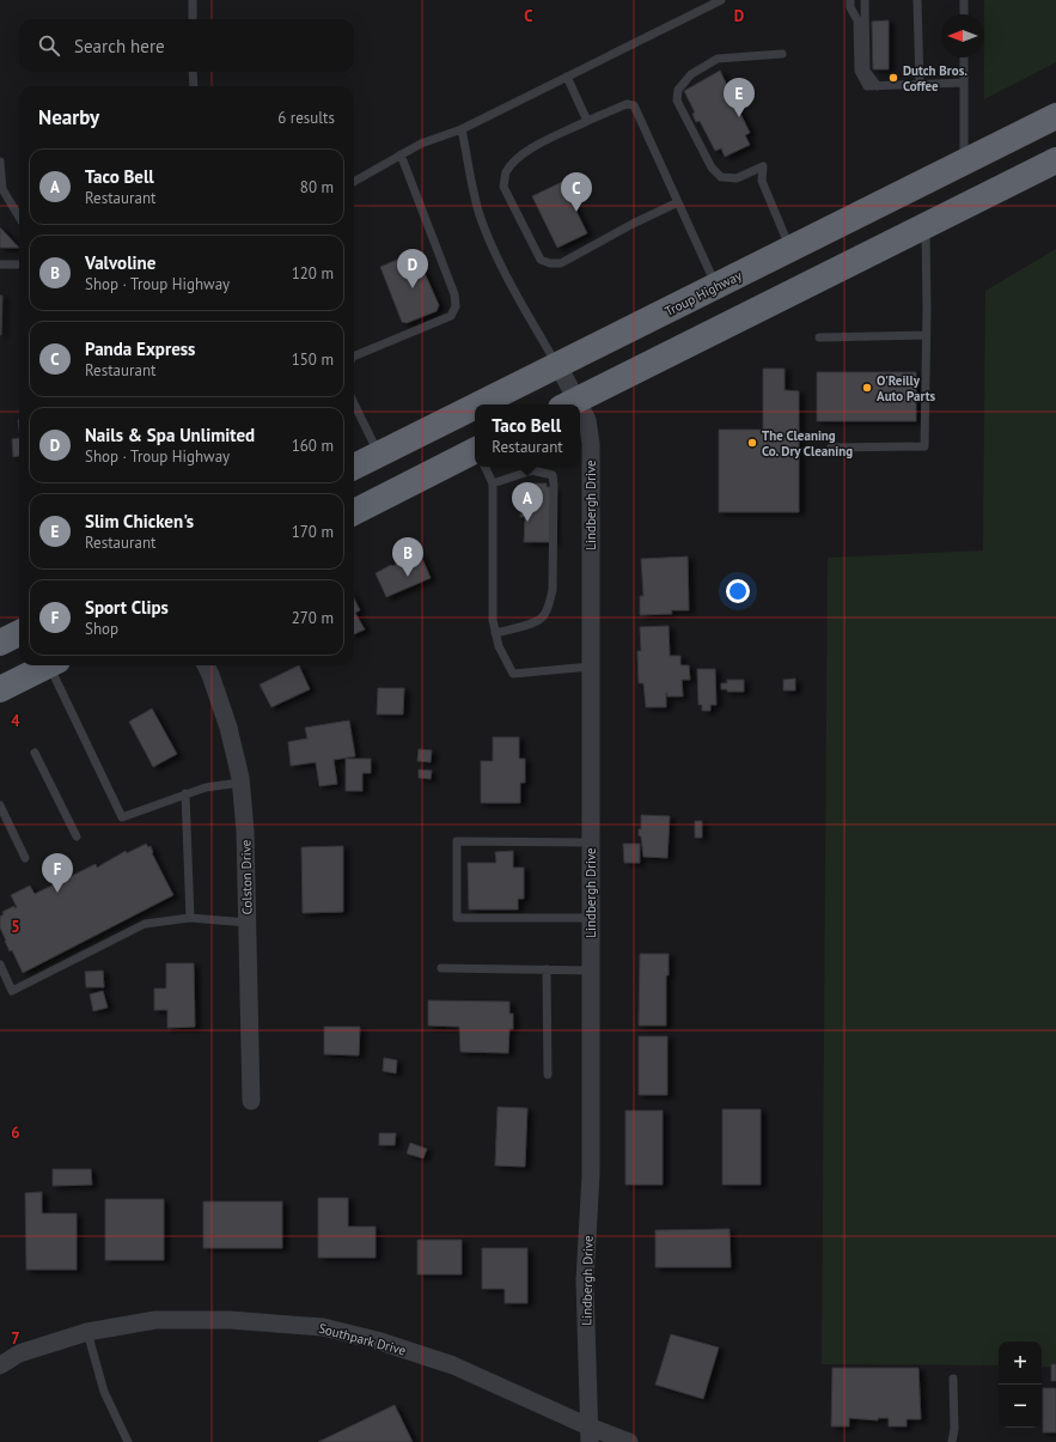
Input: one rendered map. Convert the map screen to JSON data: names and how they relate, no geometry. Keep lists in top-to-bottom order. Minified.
{"streets":{"highway":["Troup Highway"],"street":["Lindbergh Drive","Colston Drive","Southpark Drive"]},"crossings":[["Troup Highway","Lindbergh Drive"],["Lindbergh Drive","Southpark Drive"]],"places":["Dutch Bros. Coffee","O'Reilly Auto Parts","The Cleaning Co. Dry Cleaning"],"north":"left","page":{"search":"Search here","pins":["E","C","D","A","B","F"],"heading":["Nearby","6 results"],"list":[{"mark":"A","name":"Taco Bell","note":"Restaurant","value":"80 m"},{"mark":"B","name":"Valvoline","note":"Shop · Troup Highway","value":"120 m"},{"mark":"C","name":"Panda Express","note":"Restaurant","value":"150 m"},{"mark":"D","name":"Nails & Spa Unlimited","note":"Shop · Troup Highway","value":"160 m"},{"mark":"E","name":"Slim Chicken's","note":"Restaurant","value":"170 m"},{"mark":"F","name":"Sport Clips","note":"Shop","value":"270 m"}],"popup":["Taco Bell","Restaurant"],"map_buttons":["+","−"]},"grid":{"columns":["C","D"],"rows":["4","5","6","7"]}}
